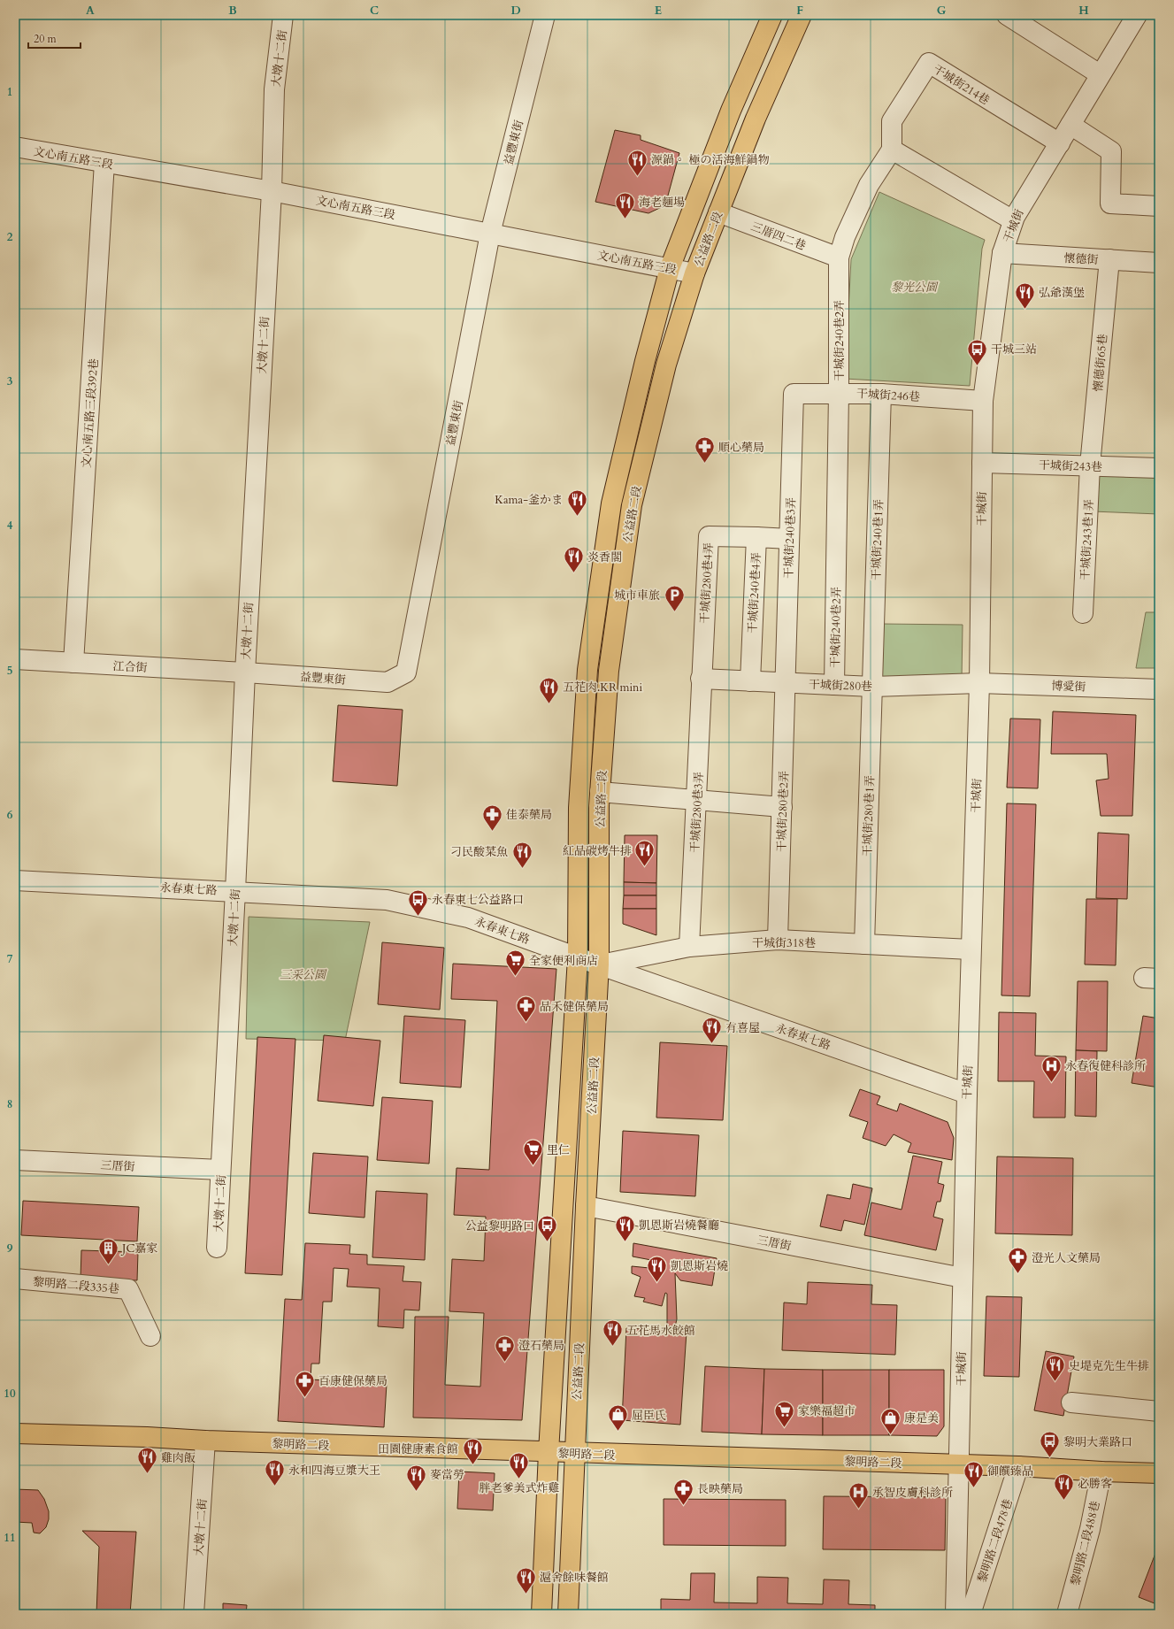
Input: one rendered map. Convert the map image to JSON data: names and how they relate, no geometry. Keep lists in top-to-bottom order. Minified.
{"streets":{"main road":["公益路二段","黎明路二段"],"street":["大墩十二街","干城街214巷","益豐東街","文心南五路三段","干城街","三厝四二巷","懷德街","干城街240巷2弄","懷德街65巷","干城街246巷","文心南五路三段392巷","干城街243巷","干城街240巷3弄","干城街240巷1弄","干城街243巷1弄","干城街280巷4弄","干城街240巷4弄","江合街","干城街280巷","博愛街","干城街280巷2弄","干城街280巷3弄","干城街280巷1弄","永春東七路","干城街318巷","三厝街","黎明路二段335巷","黎明路二段478巷","黎明路二段488巷"]},"crossings":[["大墩十二街","益豐東街"],["大墩十二街","文心南五路三段"],["大墩十二街","江合街"],["大墩十二街","永春東七路"],["大墩十二街","三厝街"],["大墩十二街","黎明路二段"],["干城街214巷","干城街"],["干城街214巷","干城街240巷2弄"],["益豐東街","文心南五路三段"],["益豐東街","江合街"],["文心南五路三段","公益路二段"],["文心南五路三段","文心南五路三段392巷"],["干城街","懷德街"],["干城街","干城街246巷"],["干城街","干城街243巷"],["干城街","干城街280巷"],["干城街","博愛街"],["干城街","永春東七路"],["干城街","干城街318巷"],["干城街","三厝街"],["干城街","黎明路二段"],["三厝四二巷","公益路二段"],["三厝四二巷","干城街240巷2弄"],["公益路二段","永春東七路"],["公益路二段","干城街318巷"],["公益路二段","三厝街"],["公益路二段","黎明路二段"],["懷德街","懷德街65巷"],["干城街240巷2弄","干城街246巷"],["干城街240巷2弄","干城街280巷"],["懷德街65巷","干城街243巷"],["懷德街65巷","干城街243巷1弄"],["干城街246巷","干城街240巷3弄"],["干城街246巷","干城街240巷1弄"],["文心南五路三段392巷","江合街"],["干城街243巷","干城街243巷1弄"],["干城街240巷3弄","干城街240巷4弄"],["干城街240巷3弄","干城街280巷"],["干城街240巷3弄","干城街280巷2弄"],["干城街240巷1弄","干城街280巷"],["干城街240巷1弄","干城街280巷1弄"],["干城街280巷4弄","干城街240巷4弄"],["干城街280巷4弄","干城街280巷"],["干城街280巷4弄","干城街280巷3弄"],["干城街240巷4弄","干城街280巷"],["干城街280巷","博愛街"],["干城街280巷","干城街280巷2弄"],["干城街280巷","干城街280巷3弄"],["干城街280巷","干城街280巷1弄"],["干城街280巷2弄","干城街318巷"],["干城街280巷3弄","干城街318巷"],["干城街280巷1弄","干城街318巷"],["永春東七路","干城街318巷"],["黎明路二段","黎明路二段478巷"],["黎明路二段","黎明路二段488巷"]],"parks":["黎光公園","三采公園"],"places":{"restaurant":["源鍋。 極の活海鮮鍋物","海老麵場","弘爺漢堡","Kama-釜かま","炎香閣","五花肉.KR mini","紅品碳烤牛排","刁民酸菜魚","有喜屋","凱恩斯岩燒餐廳","凱恩斯岩燒","五花馬水餃館","史堤克先生牛排","田園健康素食館","雞肉飯","胖老爹美式炸雞","永和四海豆漿大王","御饌臻品","麥當勞","必勝客","滬舍餘味餐館"],"bus stop":["干城三站","永春東七公益路口","公益黎明路口","黎明大業路口"],"pharmacy":["順心藥局","佳泰藥局","品禾健保藥局","澄光人文藥局","澄石藥局","百康健保藥局","長映藥局"],"parking":["城市車旅"],"supermarket":["全家便利商店","里仁","家樂福超市"],"hospital":["永春復健科診所","承智皮膚科診所"],"building":["JC嘉家"],"shop":["屈臣氏","康是美"]},"scale_bar":"20 m","grid":{"columns":["A","B","C","D","E","F","G","H"],"rows":["1","2","3","4","5","6","7","8","9","10","11"]}}
